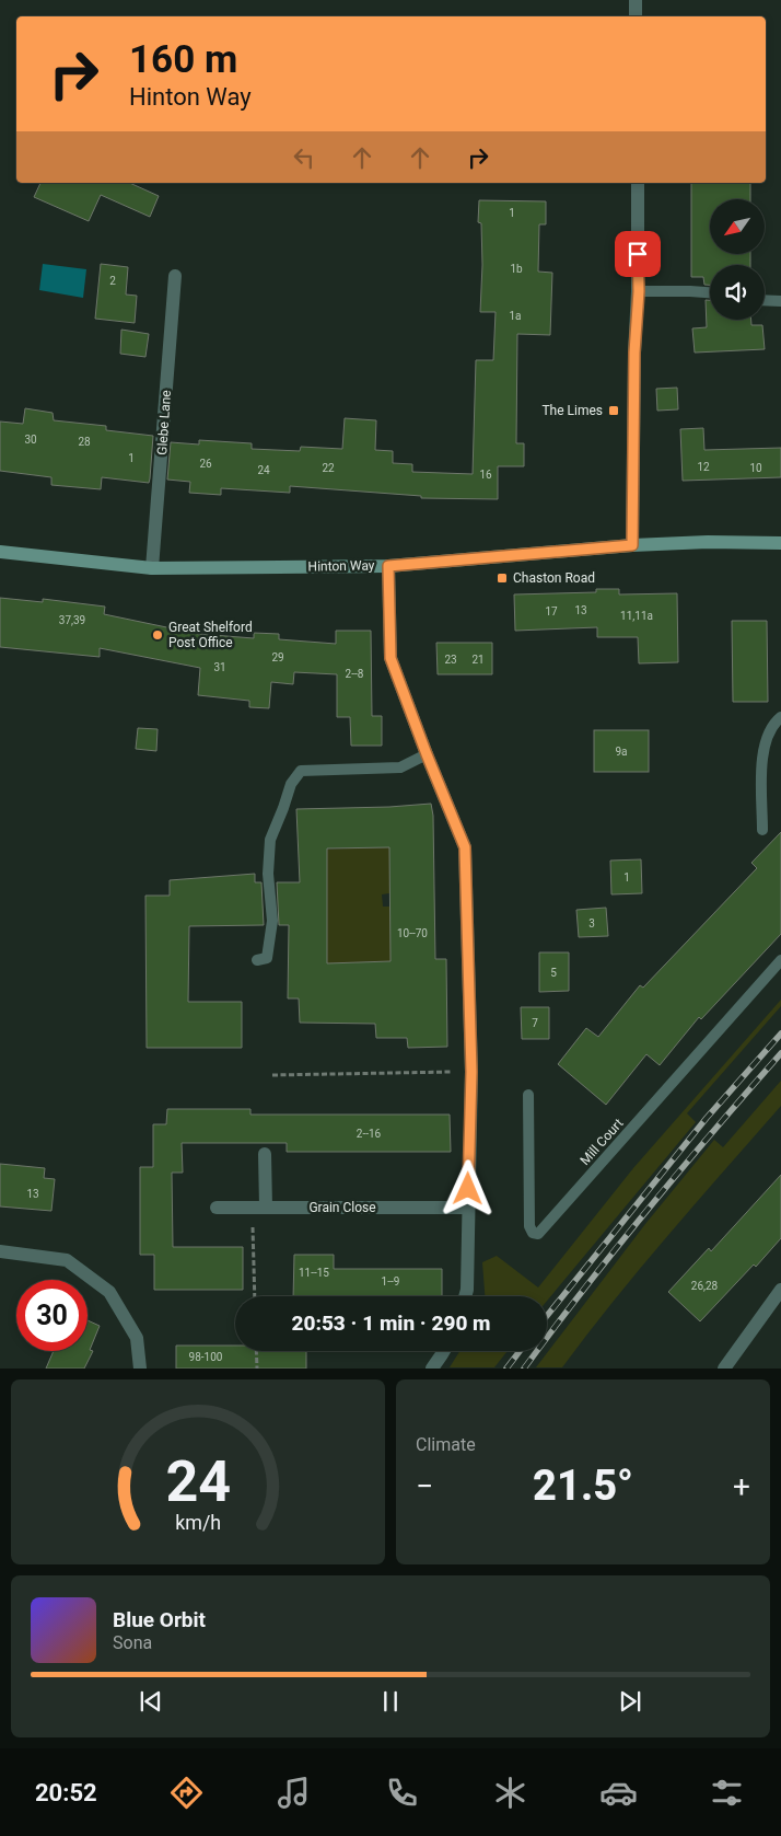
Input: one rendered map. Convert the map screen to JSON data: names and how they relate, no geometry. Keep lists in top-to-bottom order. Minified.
{"streets":{"street":["Glebe Lane","Hinton Way","Grain Close"],"lane":["Mill Court"]},"crossings":[["Glebe Lane","Hinton Way"]],"places":{"transit":["The Limes","Chaston Road"],"other":["Great Shelford Post Office"]},"house_numbers":["1","1b","2","1a","30","28","1","26","12","22","10","24","16","13","17","11,11a","37,39","29","23","21","31","2--8","9a","1","3","10--70","5","7","2--16","13","11--15","1--9","26,28","98-100"],"north":"bottom left","page":{"turn":["160 m","Hinton Way"],"limit":"30","trip":"20:53 · 1 min · 290 m","tile":"Climate","heat":["−","21.5°","+"],"song":["Blue Orbit","Sona"],"tabs":"20:52","gauge":["24","km/h"]}}
